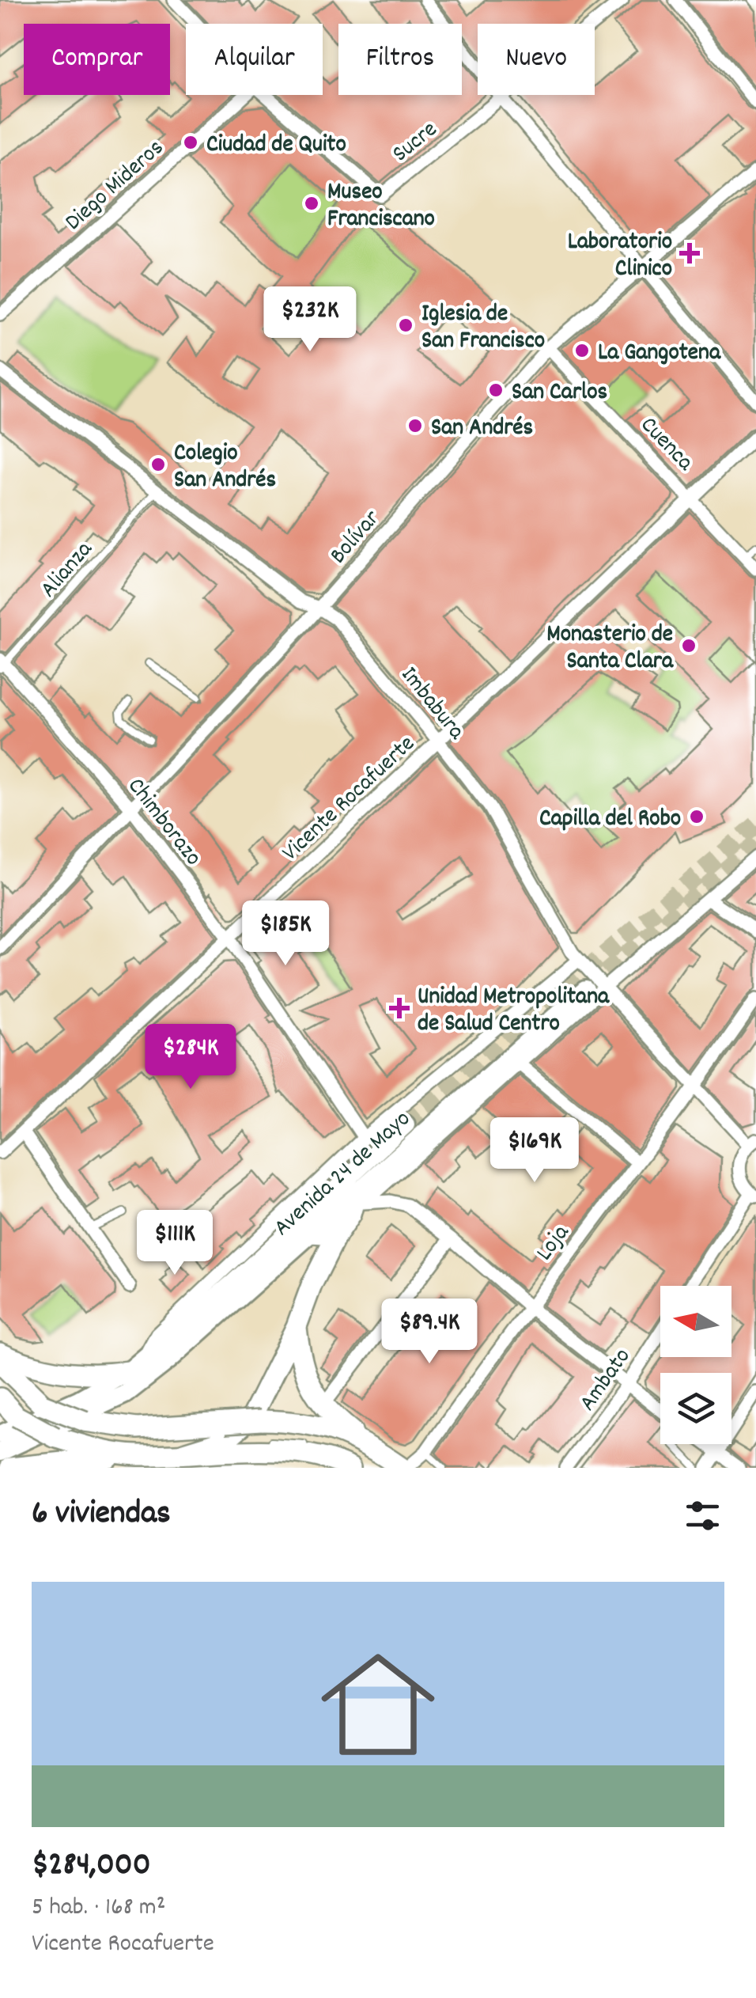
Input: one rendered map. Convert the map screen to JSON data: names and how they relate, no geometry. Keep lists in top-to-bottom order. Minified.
{"streets":{"main road":["Avenida 24 de Mayo"],"street":["Sucre","Diego Mideros","Cuenca","Bolívar","Imbabura","Vicente Rocafuerte","Chimborazo","Loja","Ambato"],"lane":["Alianza"]},"crossings":[["Cuenca","Bolívar"],["Cuenca","Vicente Rocafuerte"],["Bolívar","Imbabura"],["Bolívar","Chimborazo"],["Alianza","Imbabura"],["Alianza","Chimborazo"],["Imbabura","Vicente Rocafuerte"],["Imbabura","Avenida 24 de Mayo"],["Imbabura","Loja"],["Vicente Rocafuerte","Chimborazo"],["Chimborazo","Avenida 24 de Mayo"]],"places":{"other":["Ciudad de Quito","Museo Franciscano","Iglesia de San Francisco","La Gangotena","San Carlos","San Andrés","Colegio San Andrés","Monasterio de Santa Clara","Capilla del Robo"],"health":["Laboratorio Clinico","Unidad Metropolitana de Salud Centro"]},"north":"left","page":{"chip":["Comprar","Alquilar","Filtros","Nuevo"],"price":["$232K","$185K","$284K","$169K","$111K","$89.4K"],"heading":"6 viviendas","list":[{"name":"$284,000","note":"5 hab. · 168 m² · Vicente Rocafuerte"}]}}
